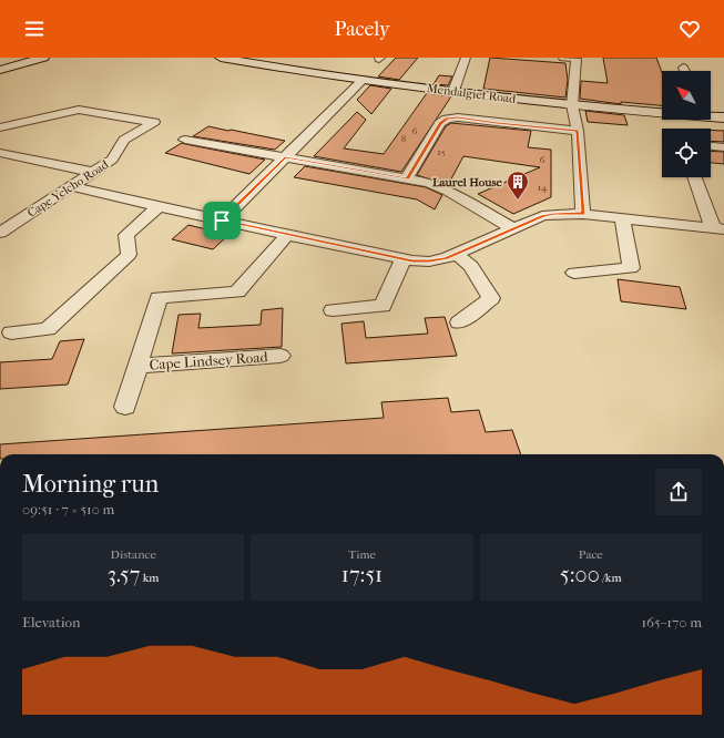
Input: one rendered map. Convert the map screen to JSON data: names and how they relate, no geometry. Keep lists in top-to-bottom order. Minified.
{"streets":{"street":["Mendalgief Road","Cape Yelcho Road","Cape Lindsey Road"]},"places":{"building":["Laurel House"]},"house_numbers":["6","8","15","6","14"],"north":"top left","page":{"header":"Pacely","heading":["Morning run","09:51 · 7 × 510 m"],"stats":[["Distance","3.57 km"],["Time","17:51"],["Pace","5:00 /km"]],"chart":["Elevation","165–170 m"]}}
